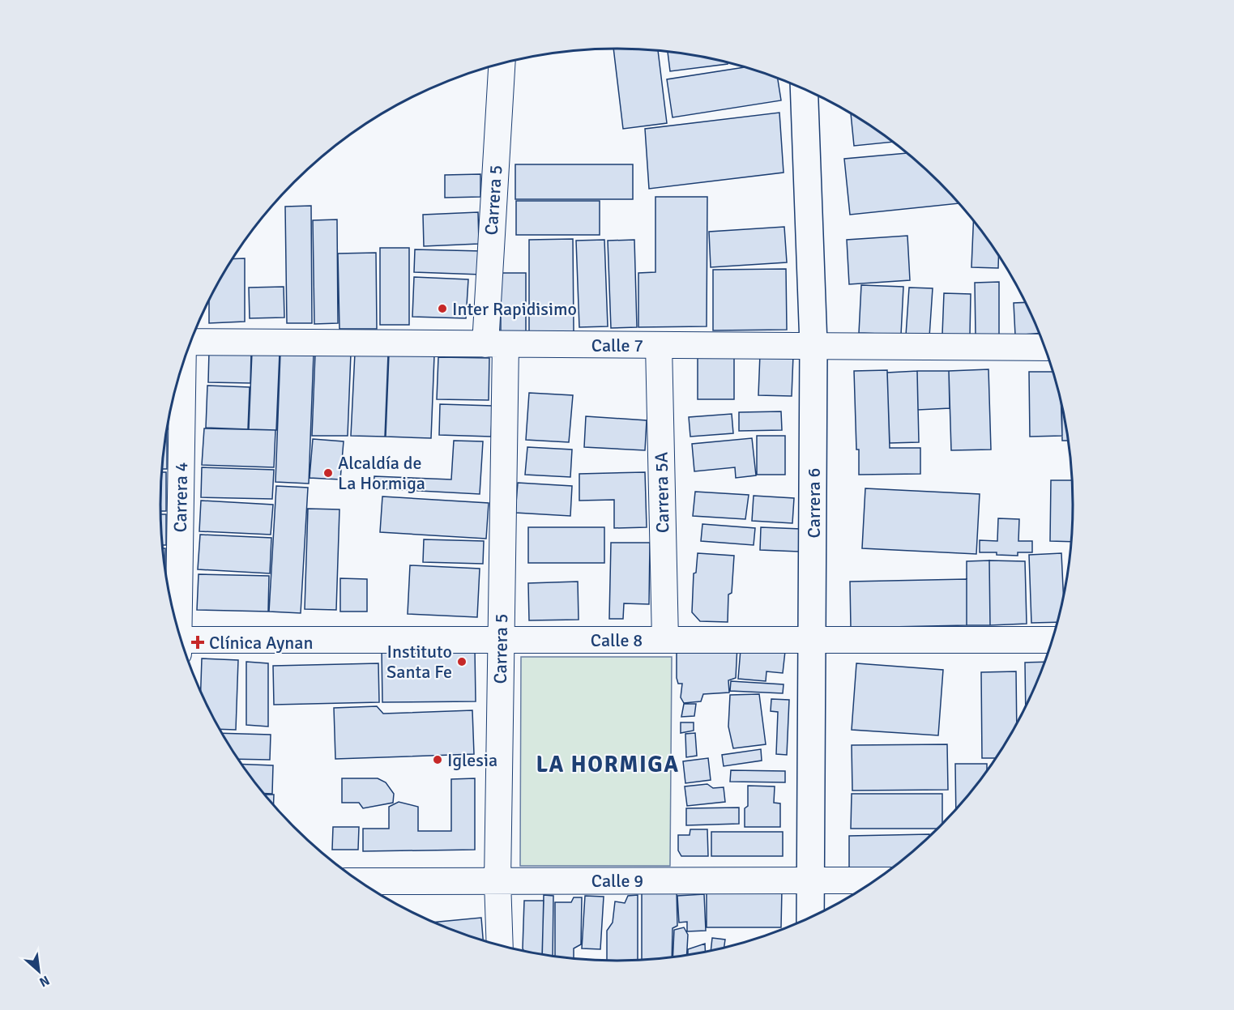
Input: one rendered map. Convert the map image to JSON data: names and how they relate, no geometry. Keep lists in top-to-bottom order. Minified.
{"streets":{"main road":["Carrera 6"],"street":["Carrera 5","Calle 7","Carrera 5A","Carrera 4","Calle 8","Calle 9"]},"crossings":[["Carrera 5","Calle 7"],["Carrera 5","Calle 8"],["Carrera 5","Calle 9"],["Calle 7","Carrera 5A"],["Calle 7","Carrera 6"],["Carrera 5A","Calle 8"],["Carrera 6","Calle 8"],["Carrera 6","Calle 9"]],"districts":["LA HORMIGA"],"places":{"other":["Inter Rapidisimo","Alcaldía de La Hormiga","Instituto Santa Fe","Iglesia"],"health":["Clínica Aynan"]},"north":"bottom right"}
